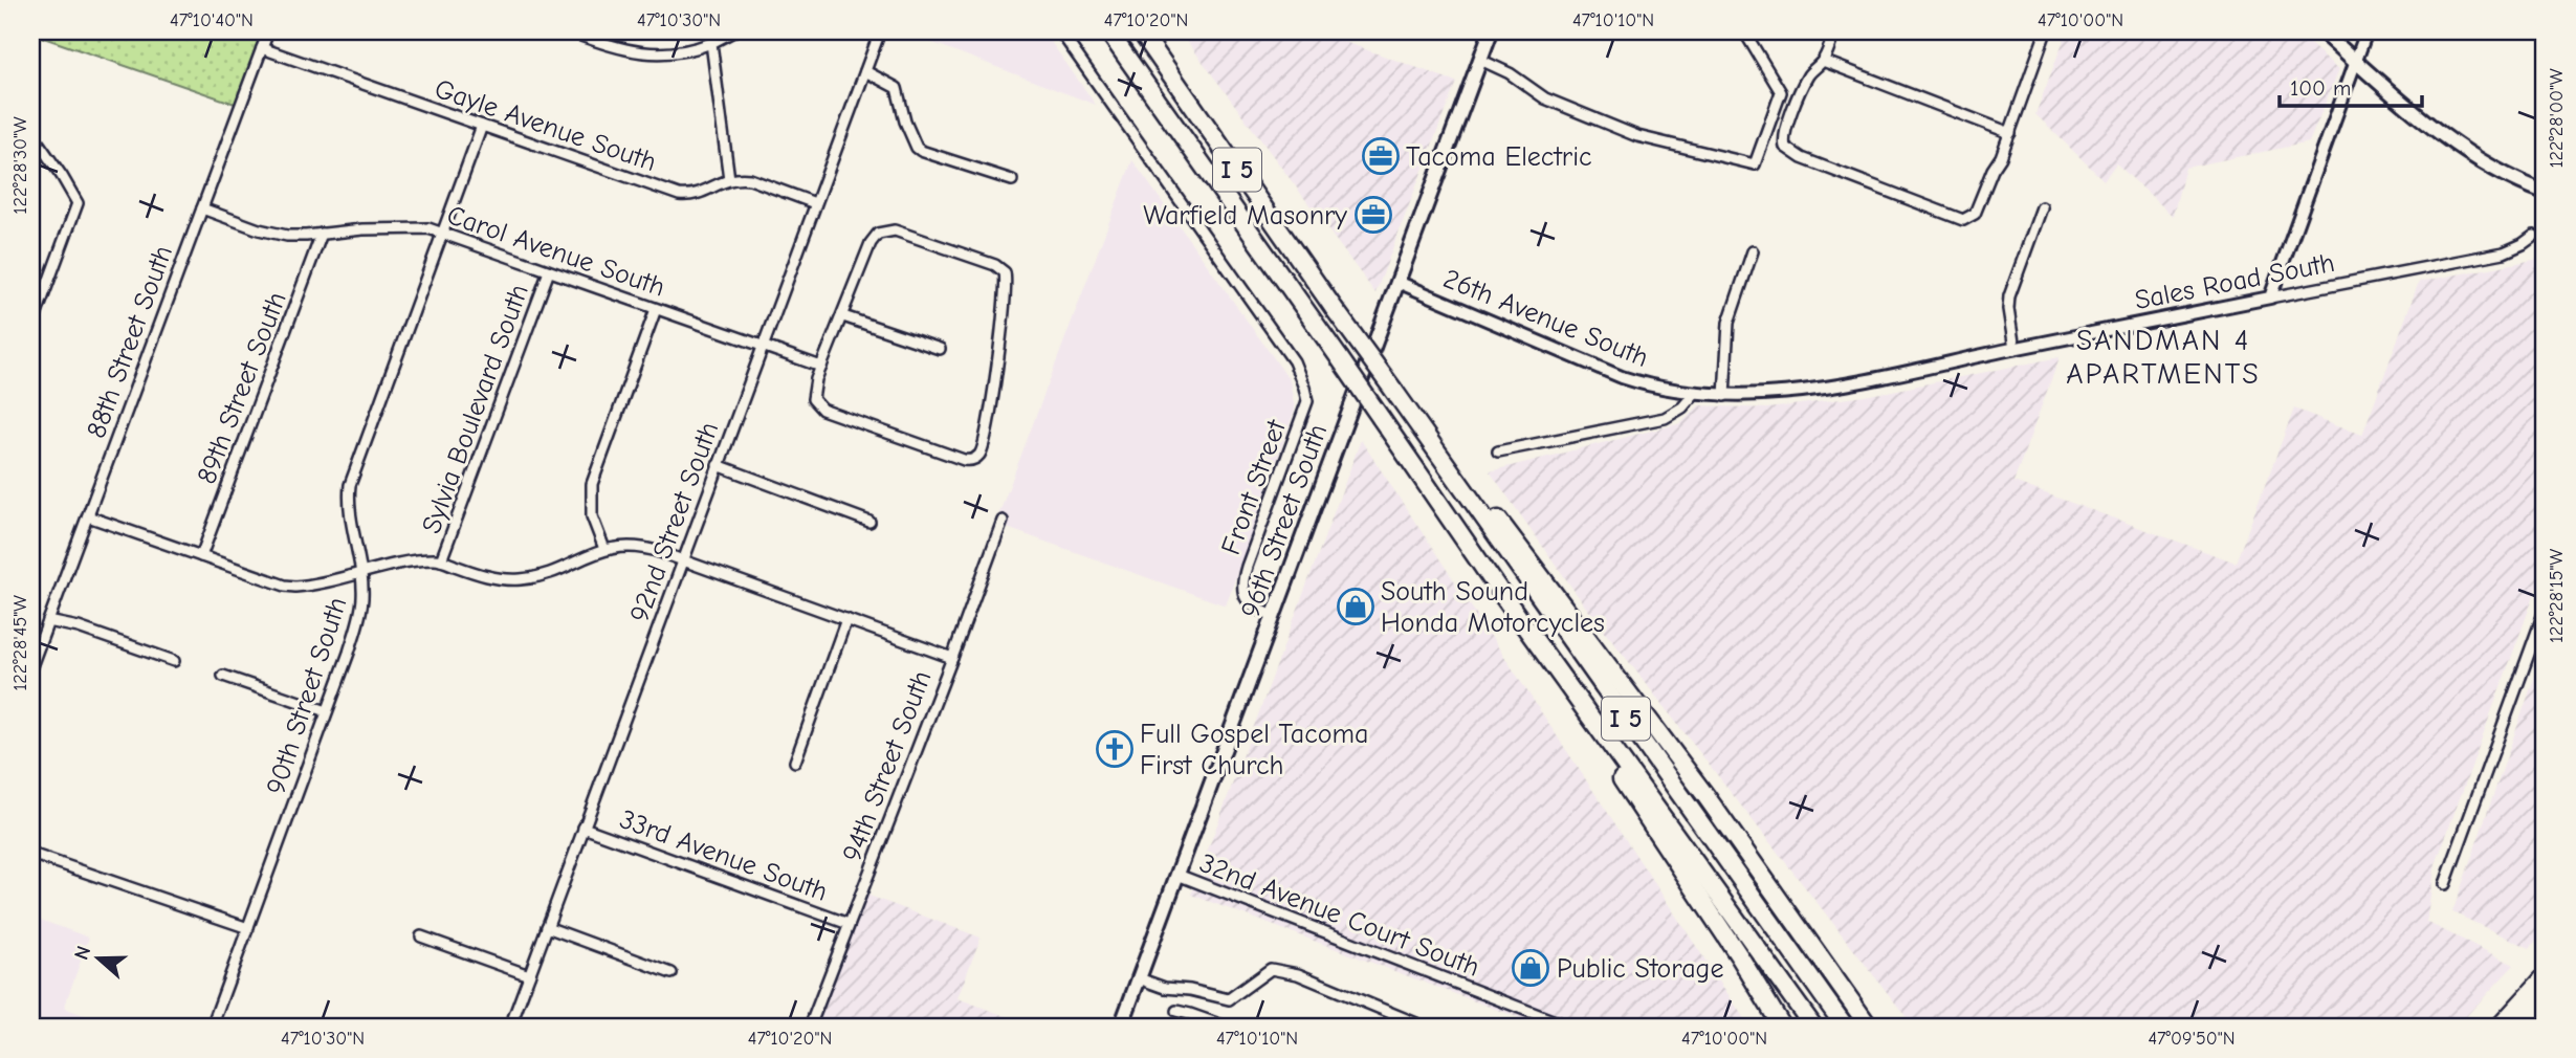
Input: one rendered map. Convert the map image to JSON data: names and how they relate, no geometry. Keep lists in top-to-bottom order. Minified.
{"streets":{"highway":["I 5"],"main road":["96th Street South"],"street":["Gayle Avenue South","Carol Avenue South","Sales Road South","26th Avenue South","88th Street South","89th Street South","Sylvia Boulevard South","Front Street","92nd Street South","90th Street South","94th Street South","33rd Avenue South","32nd Avenue Court South"]},"crossings":[["Gayle Avenue South","88th Street South"],["Gayle Avenue South","90th Street South"],["Carol Avenue South","88th Street South"],["Carol Avenue South","89th Street South"],["Carol Avenue South","Sylvia Boulevard South"],["Carol Avenue South","92nd Street South"],["Carol Avenue South","90th Street South"],["Sales Road South","26th Avenue South"],["26th Avenue South","96th Street South"],["Front Street","96th Street South"],["96th Street South","32nd Avenue Court South"],["92nd Street South","33rd Avenue South"],["94th Street South","33rd Avenue South"]],"districts":["SANDMAN 4 APARTMENTS"],"places":{"office":["Tacoma Electric","Warfield Masonry"],"shop":["South Sound Honda Motorcycles","Public Storage"],"church":["Full Gospel Tacoma First Church"]},"scale_bar":"100 m","north":"left","coordinates":["47°10'40\"N","47°10'30\"N","47°10'20\"N","47°10'10\"N","47°10'00\"N","122°28'00\"W","122°28'30\"W","122°28'15\"W","122°28'45\"W","47°09'50\"N"]}
